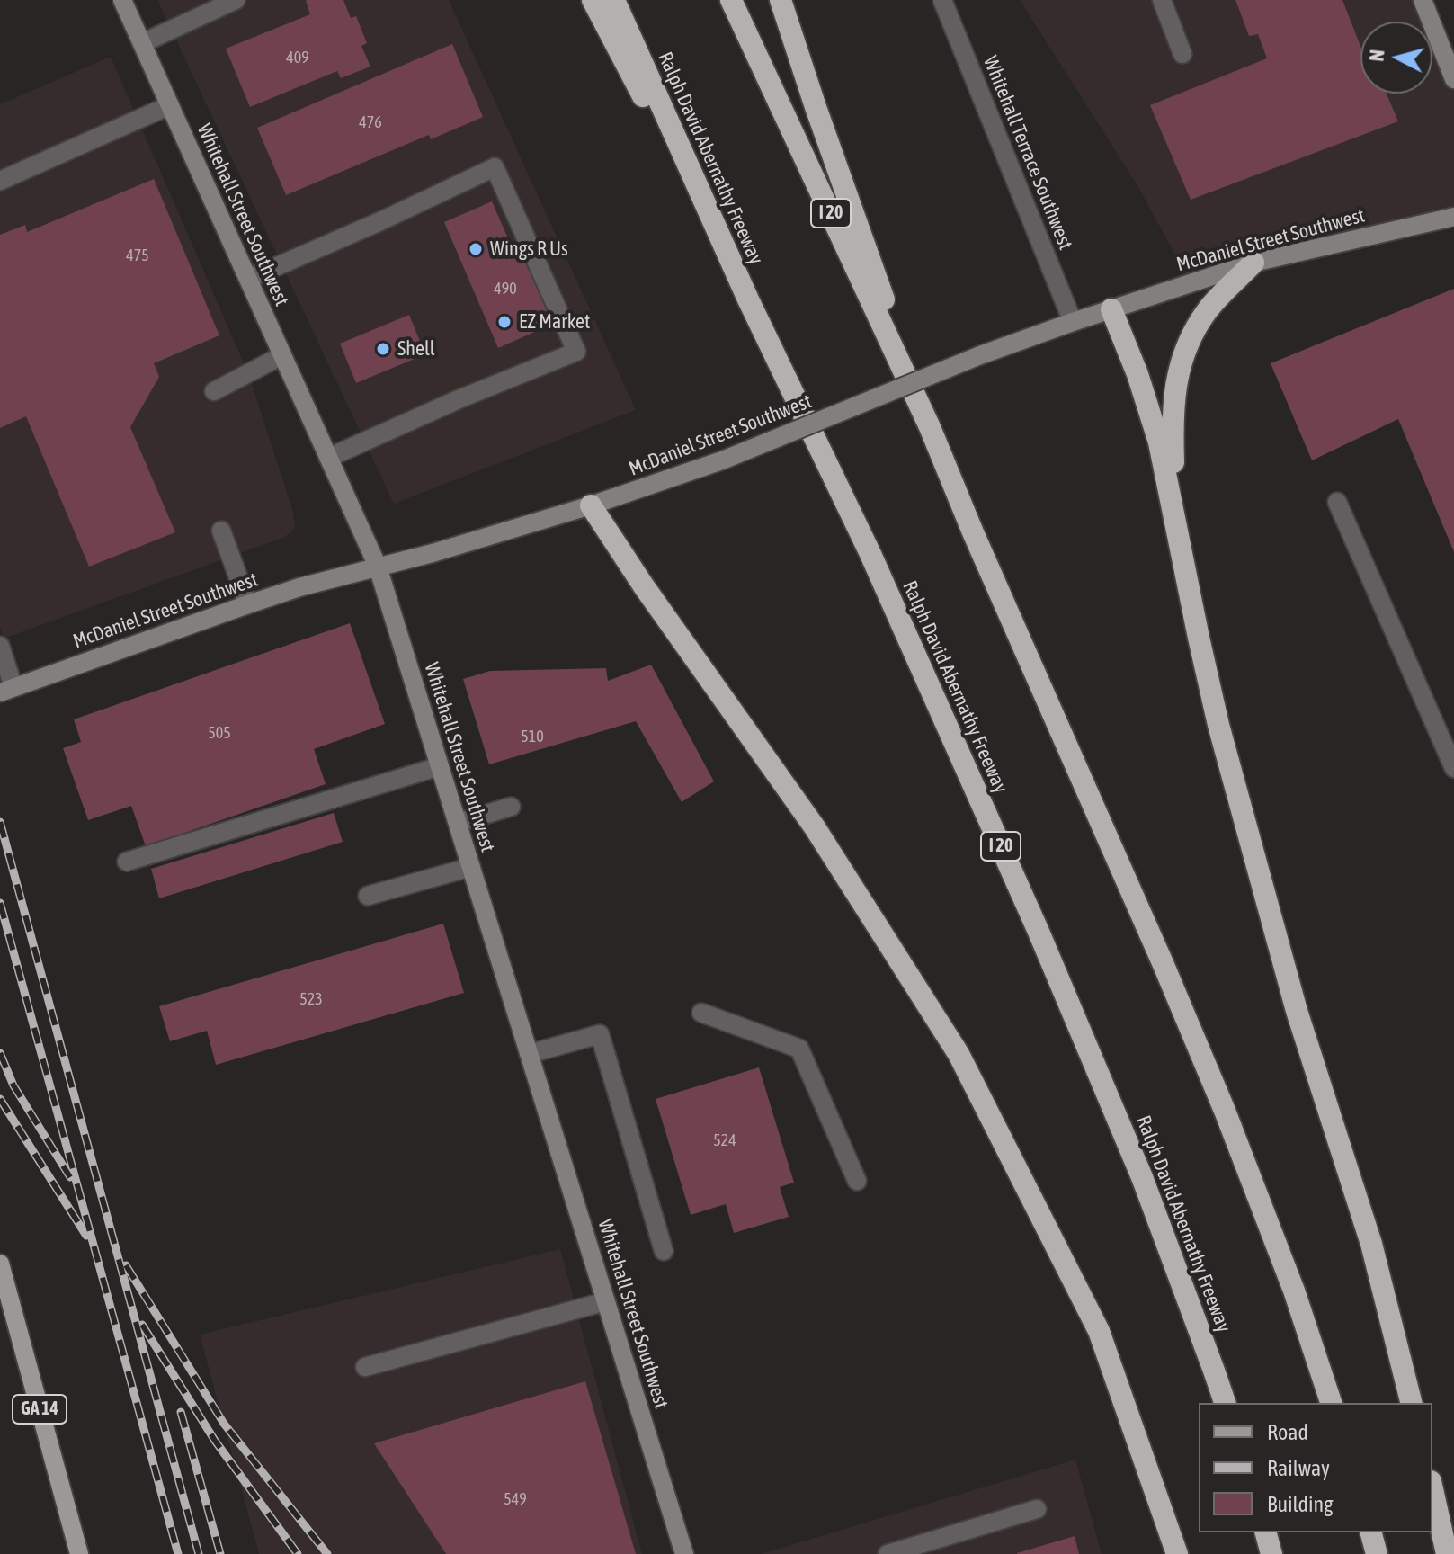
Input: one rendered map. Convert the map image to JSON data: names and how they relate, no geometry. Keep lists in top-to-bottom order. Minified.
{"streets":{"highway":["Ralph David Abernathy Freeway","I 20"],"main road":["Whitehall Street Southwest","McDaniel Street Southwest","GA 14"],"street":["Whitehall Terrace Southwest"]},"crossings":[["Whitehall Terrace Southwest","McDaniel Street Southwest"],["Whitehall Street Southwest","McDaniel Street Southwest"]],"places":["Wings R Us","EZ Market","Shell"],"house_numbers":["409","476","475","490","505","510","523","524","549"],"legend":["Road","Railway","Building"],"north":"left"}
